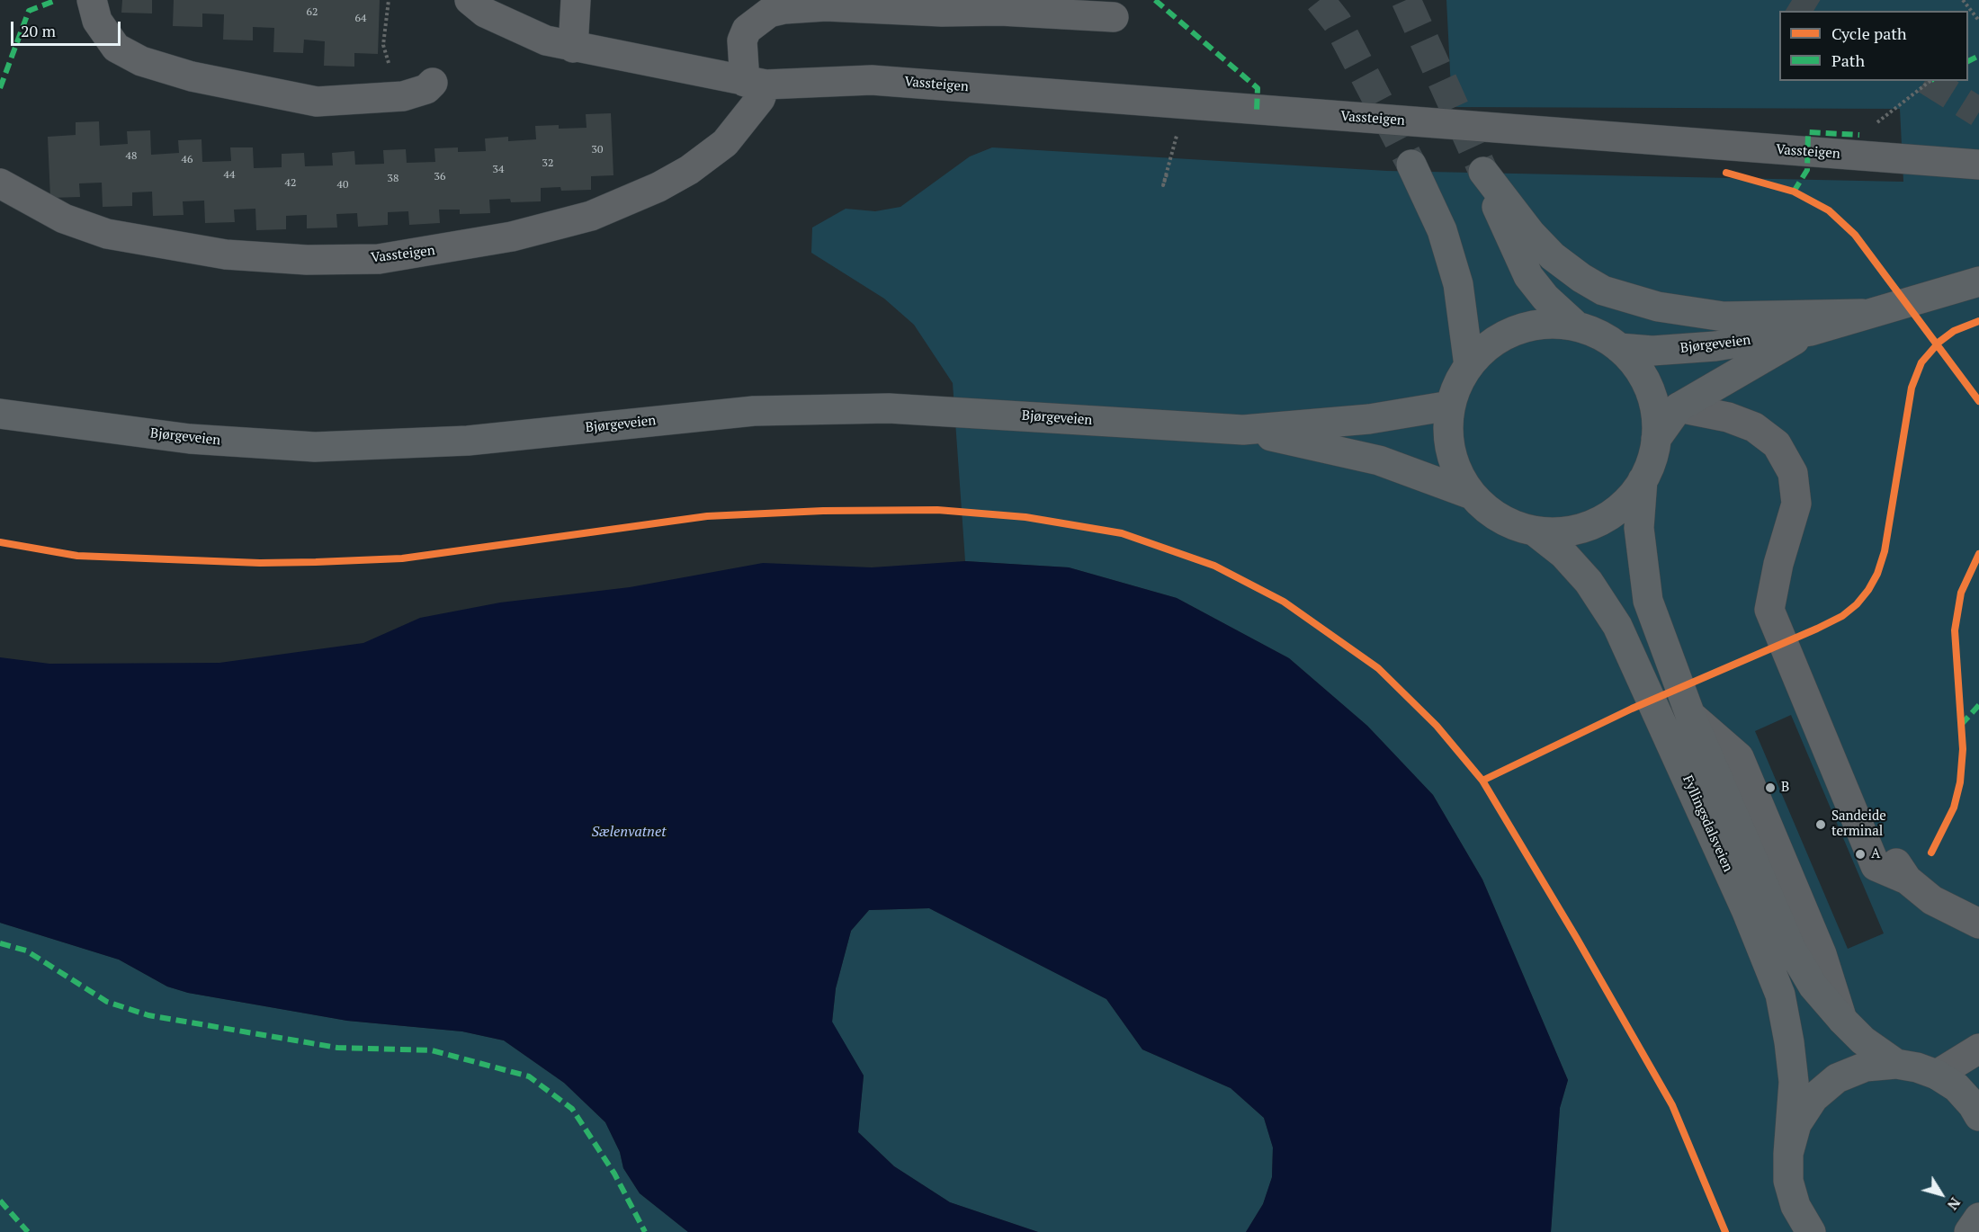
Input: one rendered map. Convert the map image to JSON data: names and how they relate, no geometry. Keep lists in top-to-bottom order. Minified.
{"streets":{"main road":["Bjørgeveien","Fyllingsdalsveien"],"street":["Vassteigen"]},"water":["Sælenvatnet"],"places":["B","Sandeide terminal","A"],"house_numbers":["62","64","30","48","46","32","34","44","36","38","42","40"],"legend":["Cycle path","Path"],"scale_bar":"20 m","north":"bottom right"}
